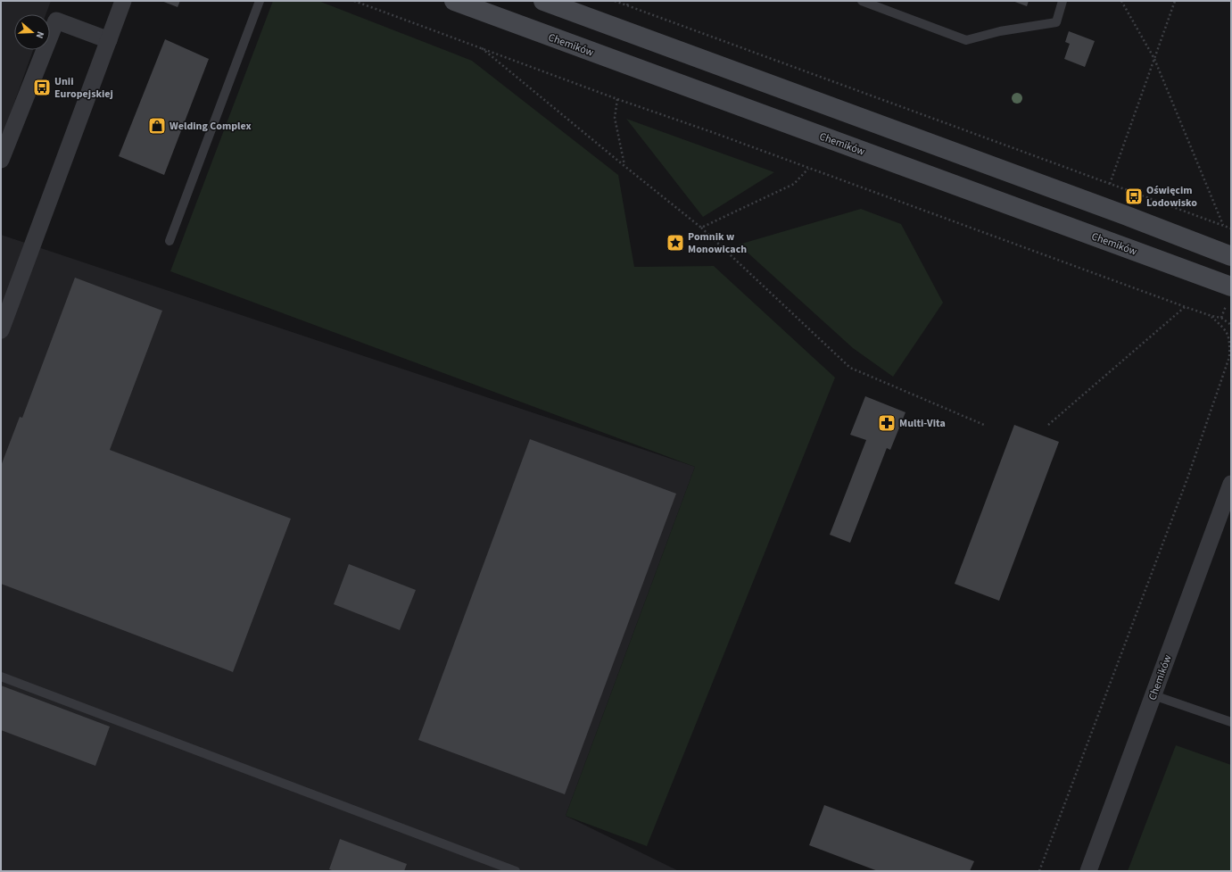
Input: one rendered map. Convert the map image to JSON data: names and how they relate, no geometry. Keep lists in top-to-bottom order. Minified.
{"streets":{"main road":["Chemików"]},"places":{"bus stop":["Unii Europejskiej","Oświęcim Lodowisko"],"shop":["Welding Complex"],"place":["Pomnik w Monowicach"],"pharmacy":["Multi-Vita"]},"north":"right"}
